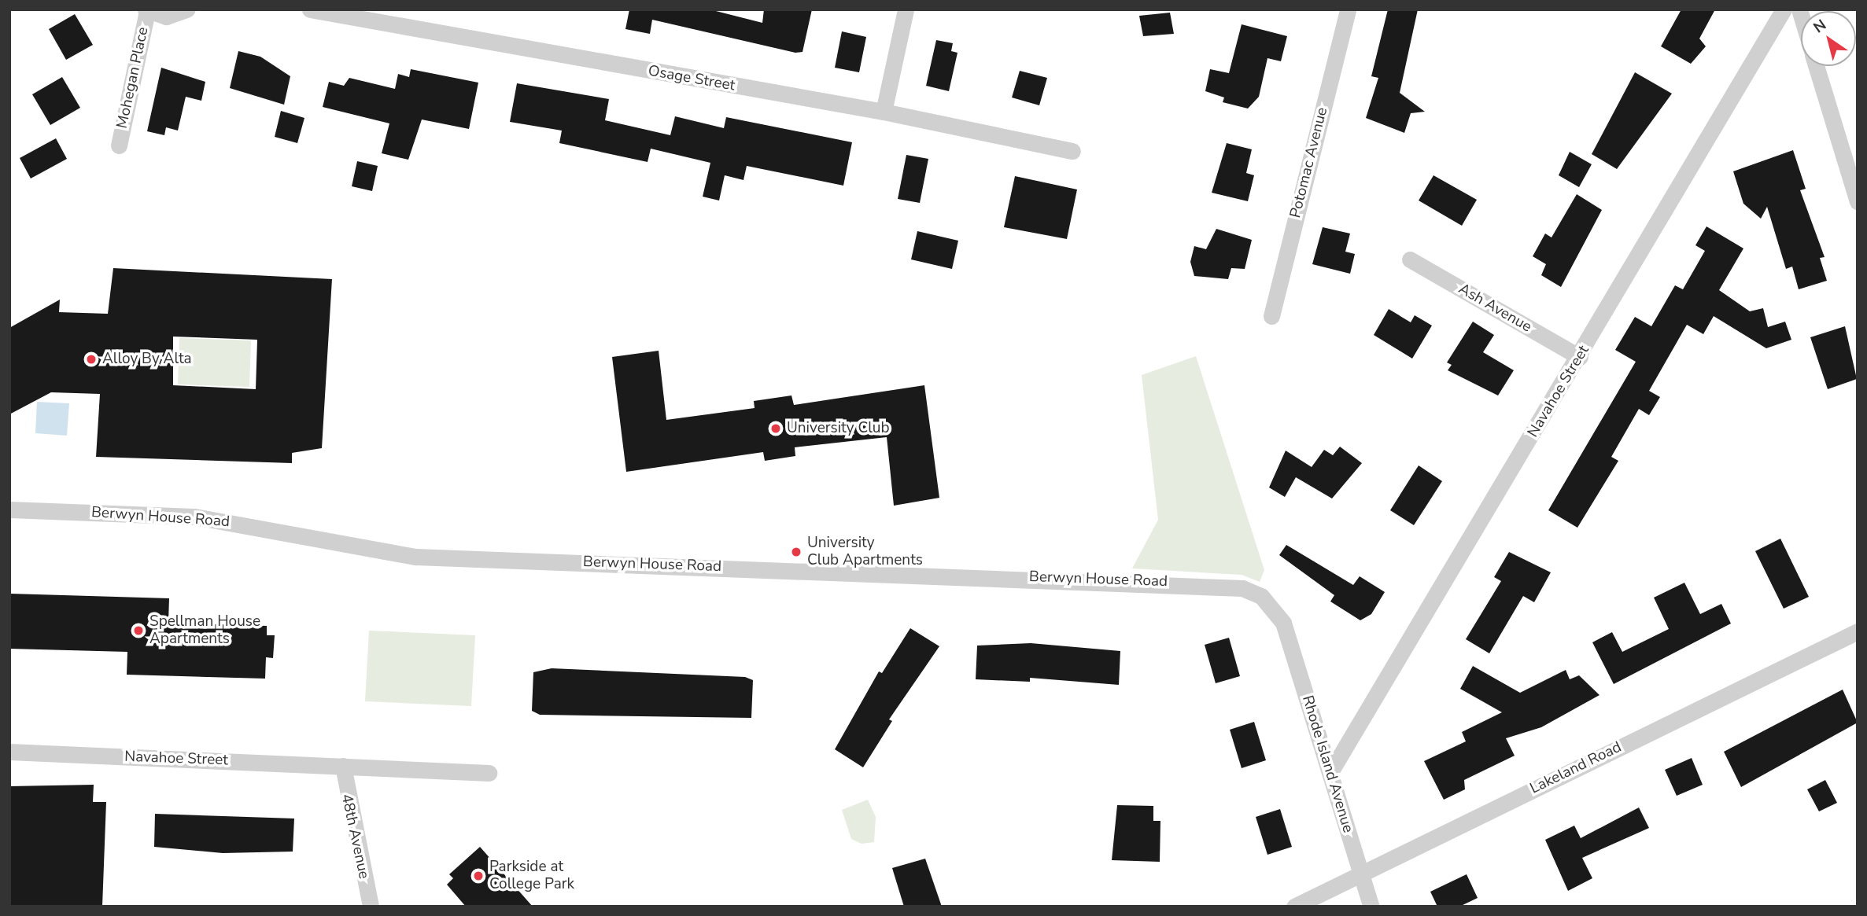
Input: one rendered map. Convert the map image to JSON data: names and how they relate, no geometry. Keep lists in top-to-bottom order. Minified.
{"streets":{"street":["Mohegan Place","Osage Street","Potomac Avenue","Ash Avenue","Navahoe Street","Berwyn House Road","Rhode Island Avenue","Lakeland Road","48th Avenue"]},"crossings":[["Ash Avenue","Navahoe Street"],["Navahoe Street","Rhode Island Avenue"],["Navahoe Street","48th Avenue"],["Berwyn House Road","Rhode Island Avenue"],["Rhode Island Avenue","Lakeland Road"]],"places":["Alloy By Alta","University Club","University Club Apartments","Spellman House Apartments","Parkside at College Park"],"north":"top left"}
